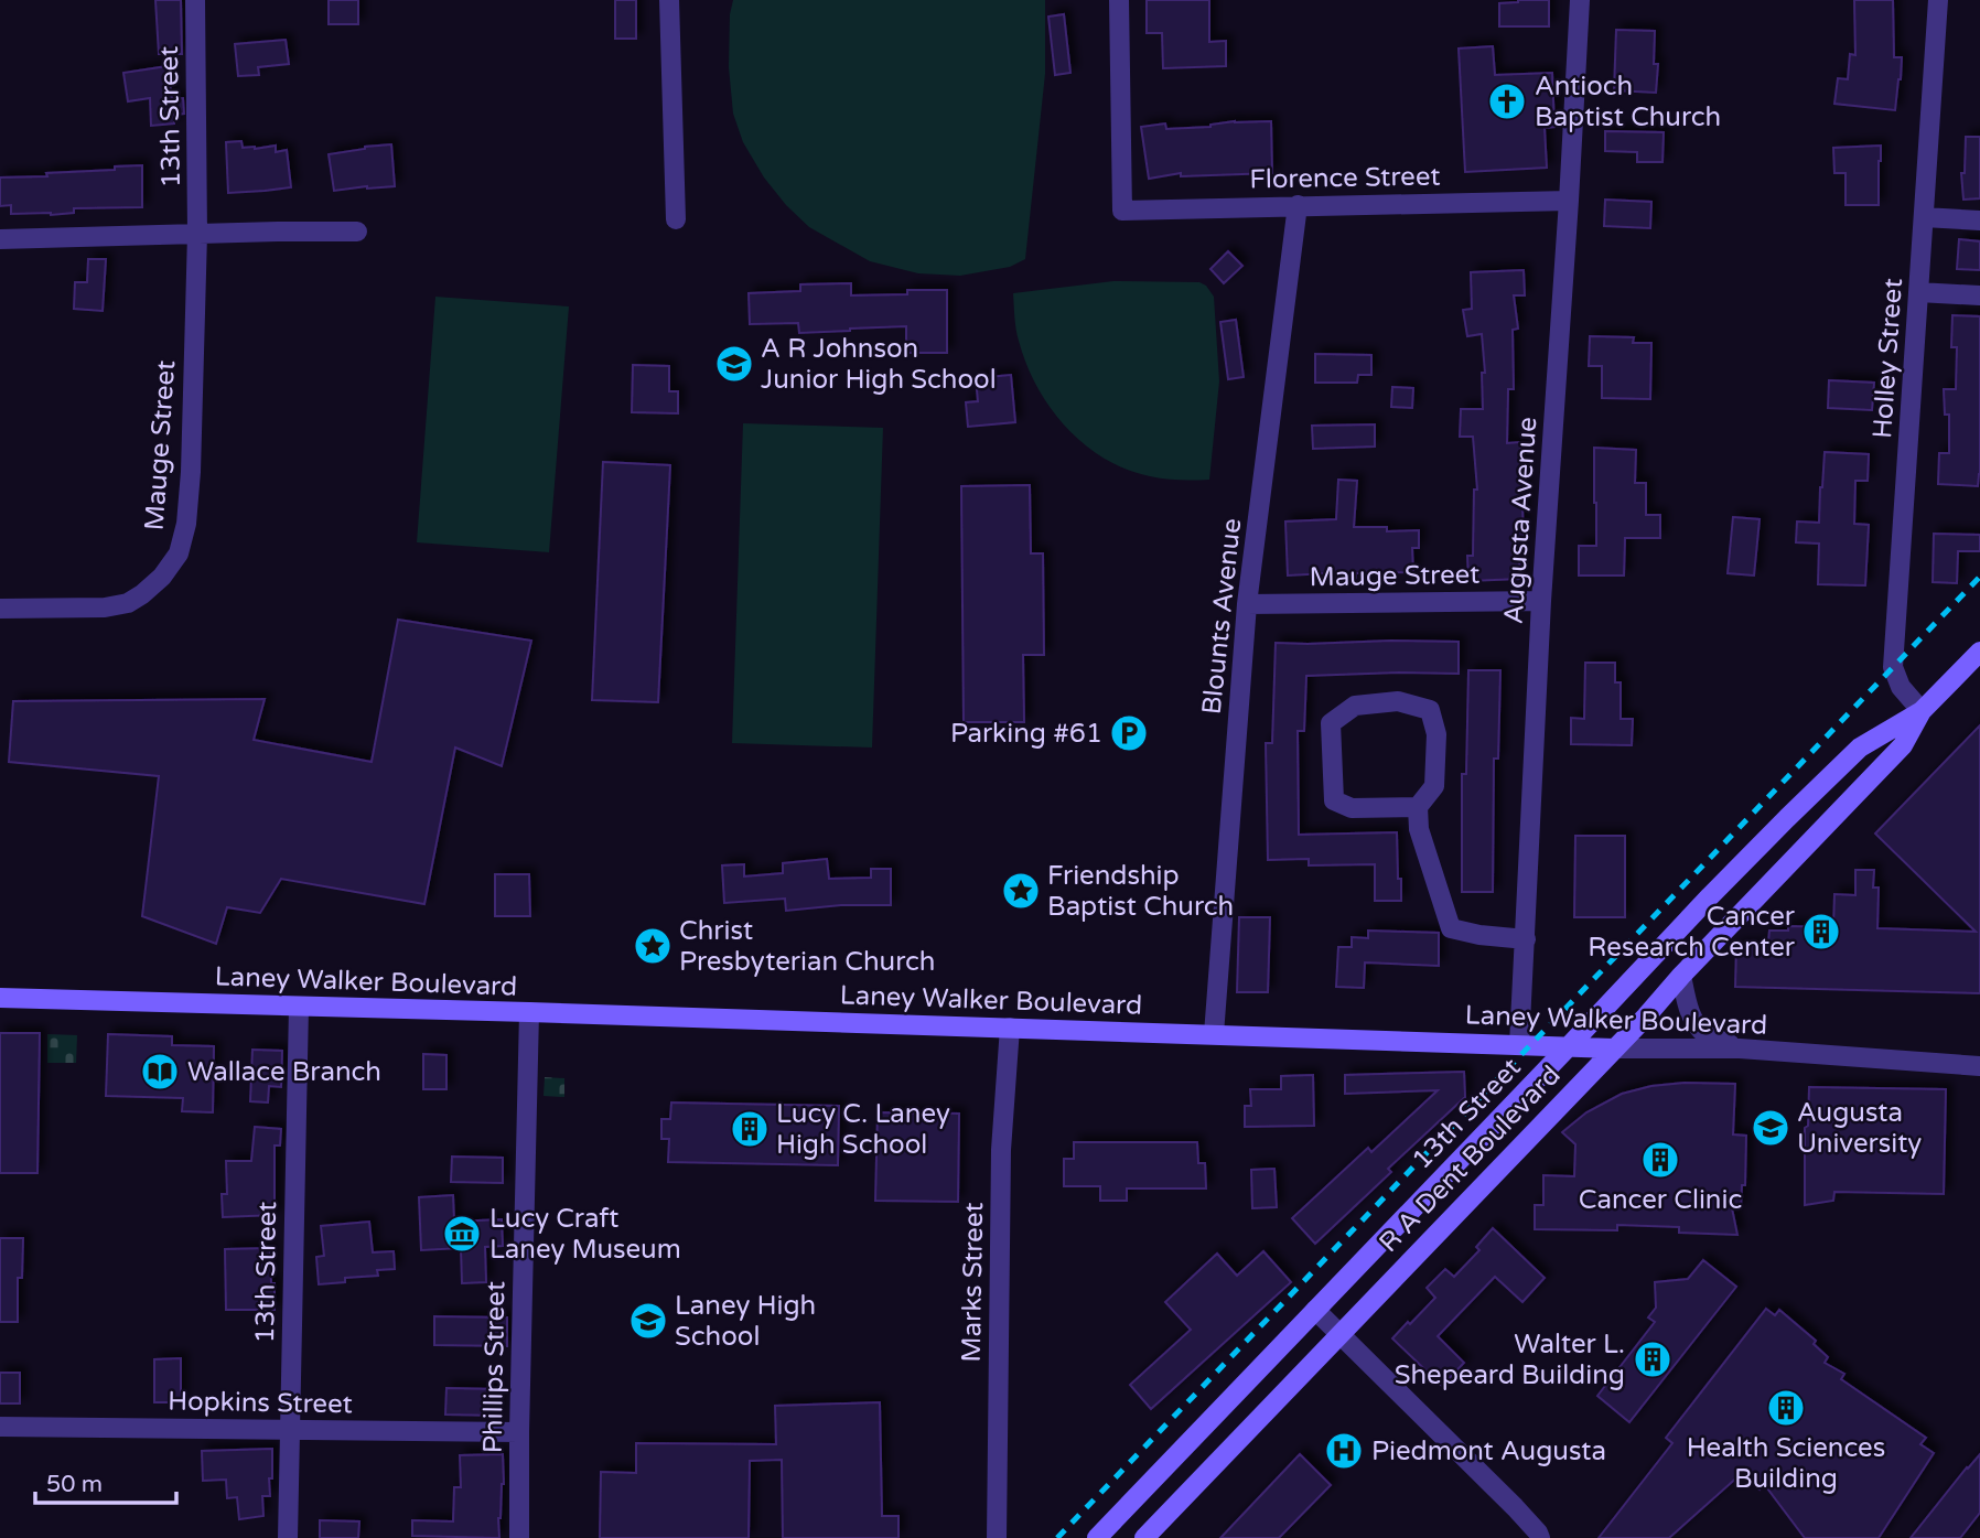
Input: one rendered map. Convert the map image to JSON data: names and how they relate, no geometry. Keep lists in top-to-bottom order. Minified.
{"streets":{"main road":["13th Street","Laney Walker Boulevard","R A Dent Boulevard"],"street":["Florence Street","Holley Street","Mauge Street","Augusta Avenue","Blounts Avenue","Marks Street","Phillips Street","Hopkins Street"]},"crossings":[["13th Street","Holley Street"],["13th Street","Mauge Street"],["13th Street","Laney Walker Boulevard"],["13th Street","R A Dent Boulevard"],["13th Street","Hopkins Street"],["Florence Street","Augusta Avenue"],["Florence Street","Blounts Avenue"],["Holley Street","R A Dent Boulevard"],["Mauge Street","Augusta Avenue"],["Mauge Street","Blounts Avenue"],["Augusta Avenue","Laney Walker Boulevard"],["Blounts Avenue","Laney Walker Boulevard"],["Laney Walker Boulevard","R A Dent Boulevard"],["Laney Walker Boulevard","Marks Street"],["Laney Walker Boulevard","Phillips Street"],["Phillips Street","Hopkins Street"]],"places":{"church":["Antioch Baptist Church"],"school or university":["A R Johnson Junior High School","Augusta University","Laney High School"],"parking":["Parking #61"],"place":["Friendship Baptist Church","Christ Presbyterian Church"],"building":["Cancer Research Center","Lucy C. Laney High School","Cancer Clinic","Walter L. Shepeard Building","Health Sciences Building"],"library":["Wallace Branch"],"museum":["Lucy Craft Laney Museum"],"hospital":["Piedmont Augusta"]},"scale_bar":"50 m"}
